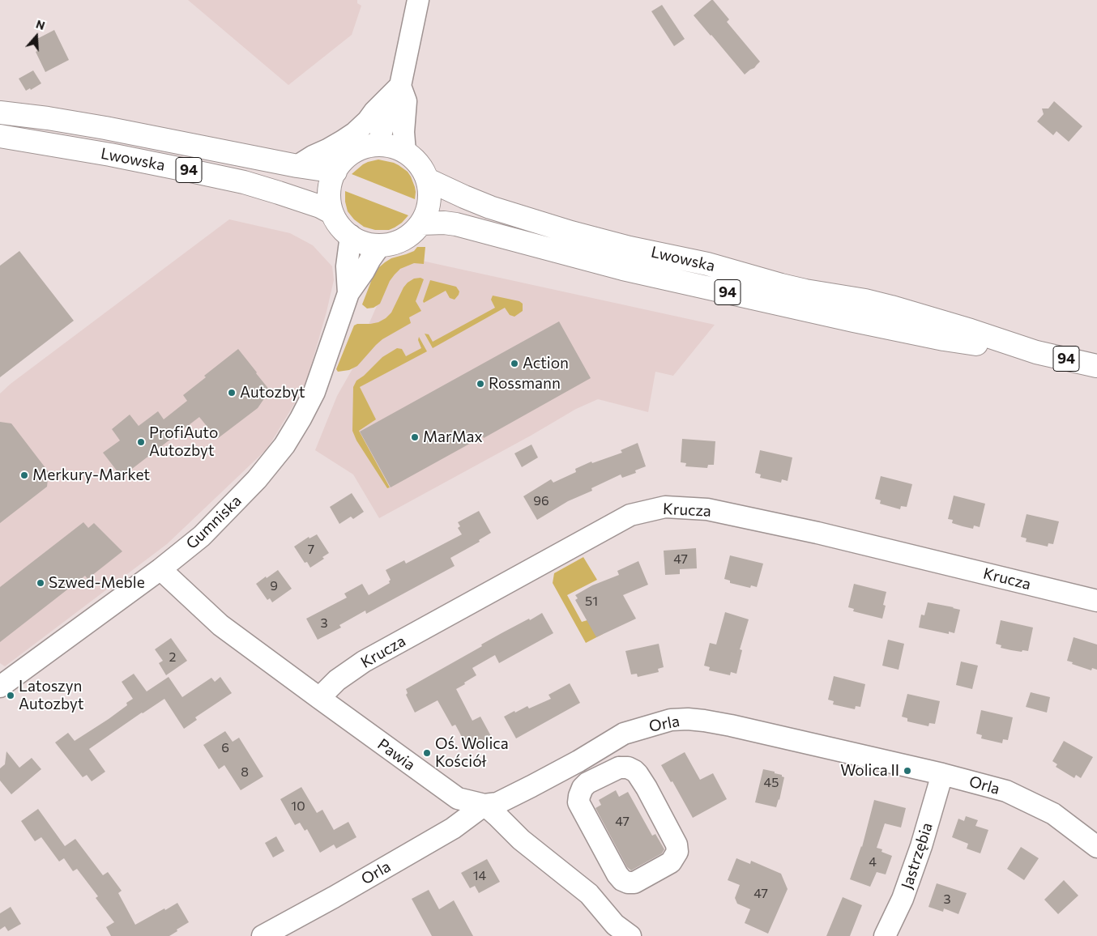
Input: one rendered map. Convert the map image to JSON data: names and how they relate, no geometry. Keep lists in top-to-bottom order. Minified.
{"streets":{"main road":["Lwowska","94"],"street":["Krucza","Gumniska","Orla","Pawia","Jastrzębia"]},"crossings":[["Lwowska","94"],["Krucza","Pawia"],["Gumniska","Pawia"],["Orla","Pawia"],["Orla","Jastrzębia"]],"places":["Action","Rossmann","Autozbyt","MarMax","ProfiAuto Autozbyt","Merkury-Market","Szwed-Meble","Latoszyn Autozbyt","Oś. Wolica Kościół","Wolica II"],"house_numbers":["96","7","47","9","51","3","2","6","8","45","10","47","4","14","47","3"],"north":"top"}
